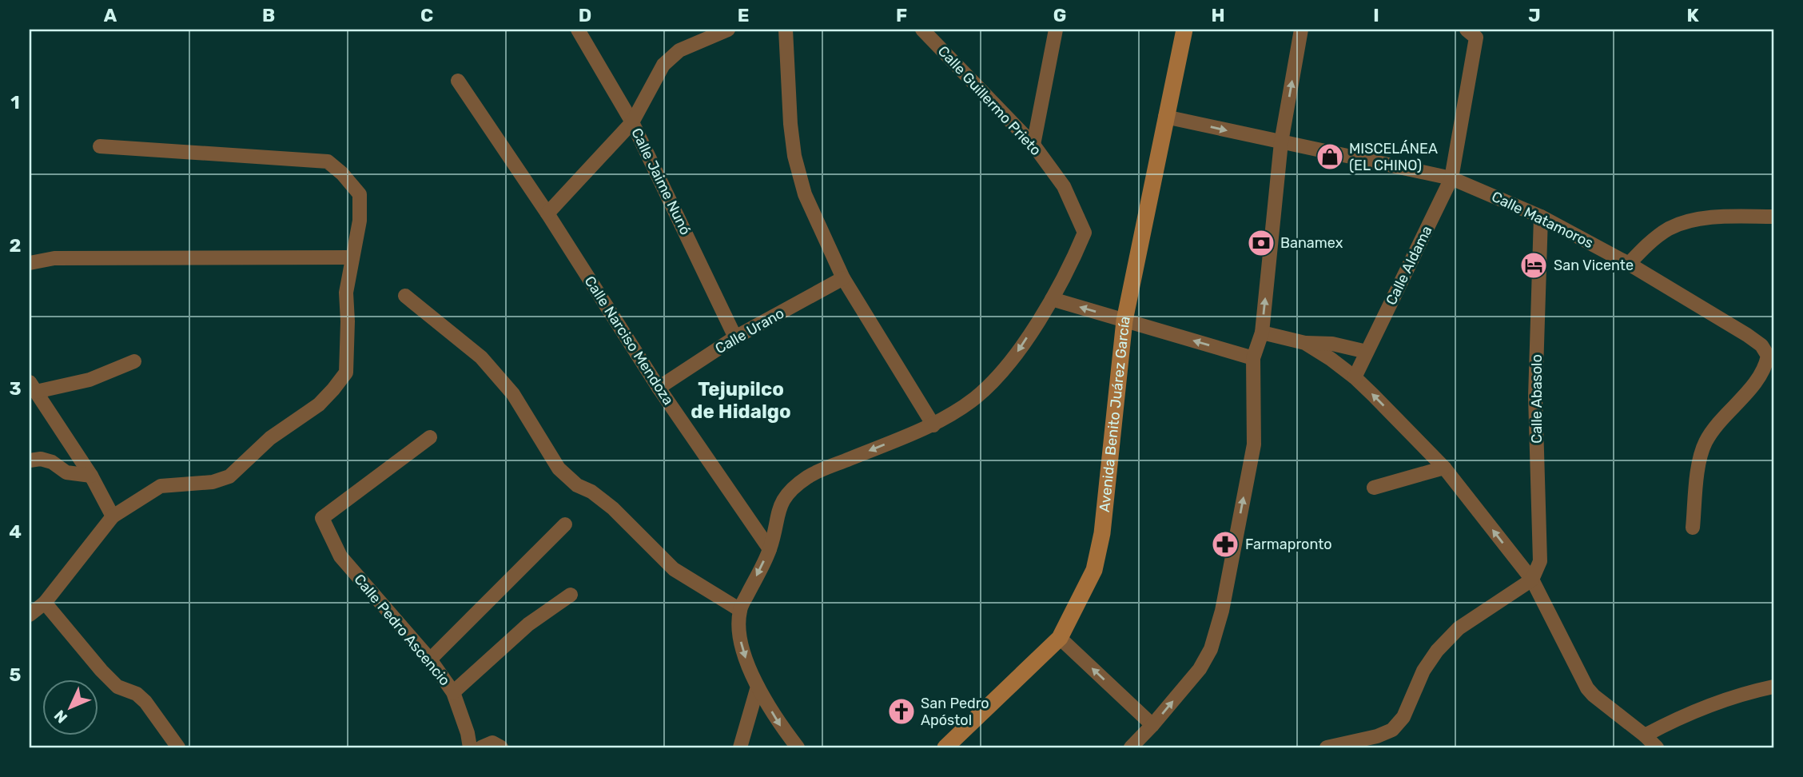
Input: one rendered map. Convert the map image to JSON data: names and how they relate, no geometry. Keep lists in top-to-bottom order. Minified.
{"streets":{"main road":["Avenida Benito Juárez García"],"street":["Calle Guillermo Prieto","Calle Jaime Nunó","Calle Matamoros","Calle Aldama","Calle Urano","Calle Narciso Mendoza","Calle Abasolo","Calle Pedro Ascencio"]},"crossings":[["Calle Guillermo Prieto","Calle Narciso Mendoza"],["Calle Jaime Nunó","Calle Urano"],["Calle Matamoros","Calle Aldama"],["Calle Matamoros","Calle Abasolo"],["Calle Matamoros","Avenida Benito Juárez García"],["Calle Urano","Calle Narciso Mendoza"]],"one_way":["Calle Guillermo Prieto"],"districts":["Tejupilco de Hidalgo"],"places":{"shop":["MISCELÁNEA (EL CHINO)"],"bank":["Banamex"],"hotel":["San Vicente"],"pharmacy":["Farmapronto"],"church":["San Pedro Apóstol"]},"north":"bottom left","grid":{"columns":["A","B","C","D","E","F","G","H","I","J","K"],"rows":["1","2","3","4","5"]}}
